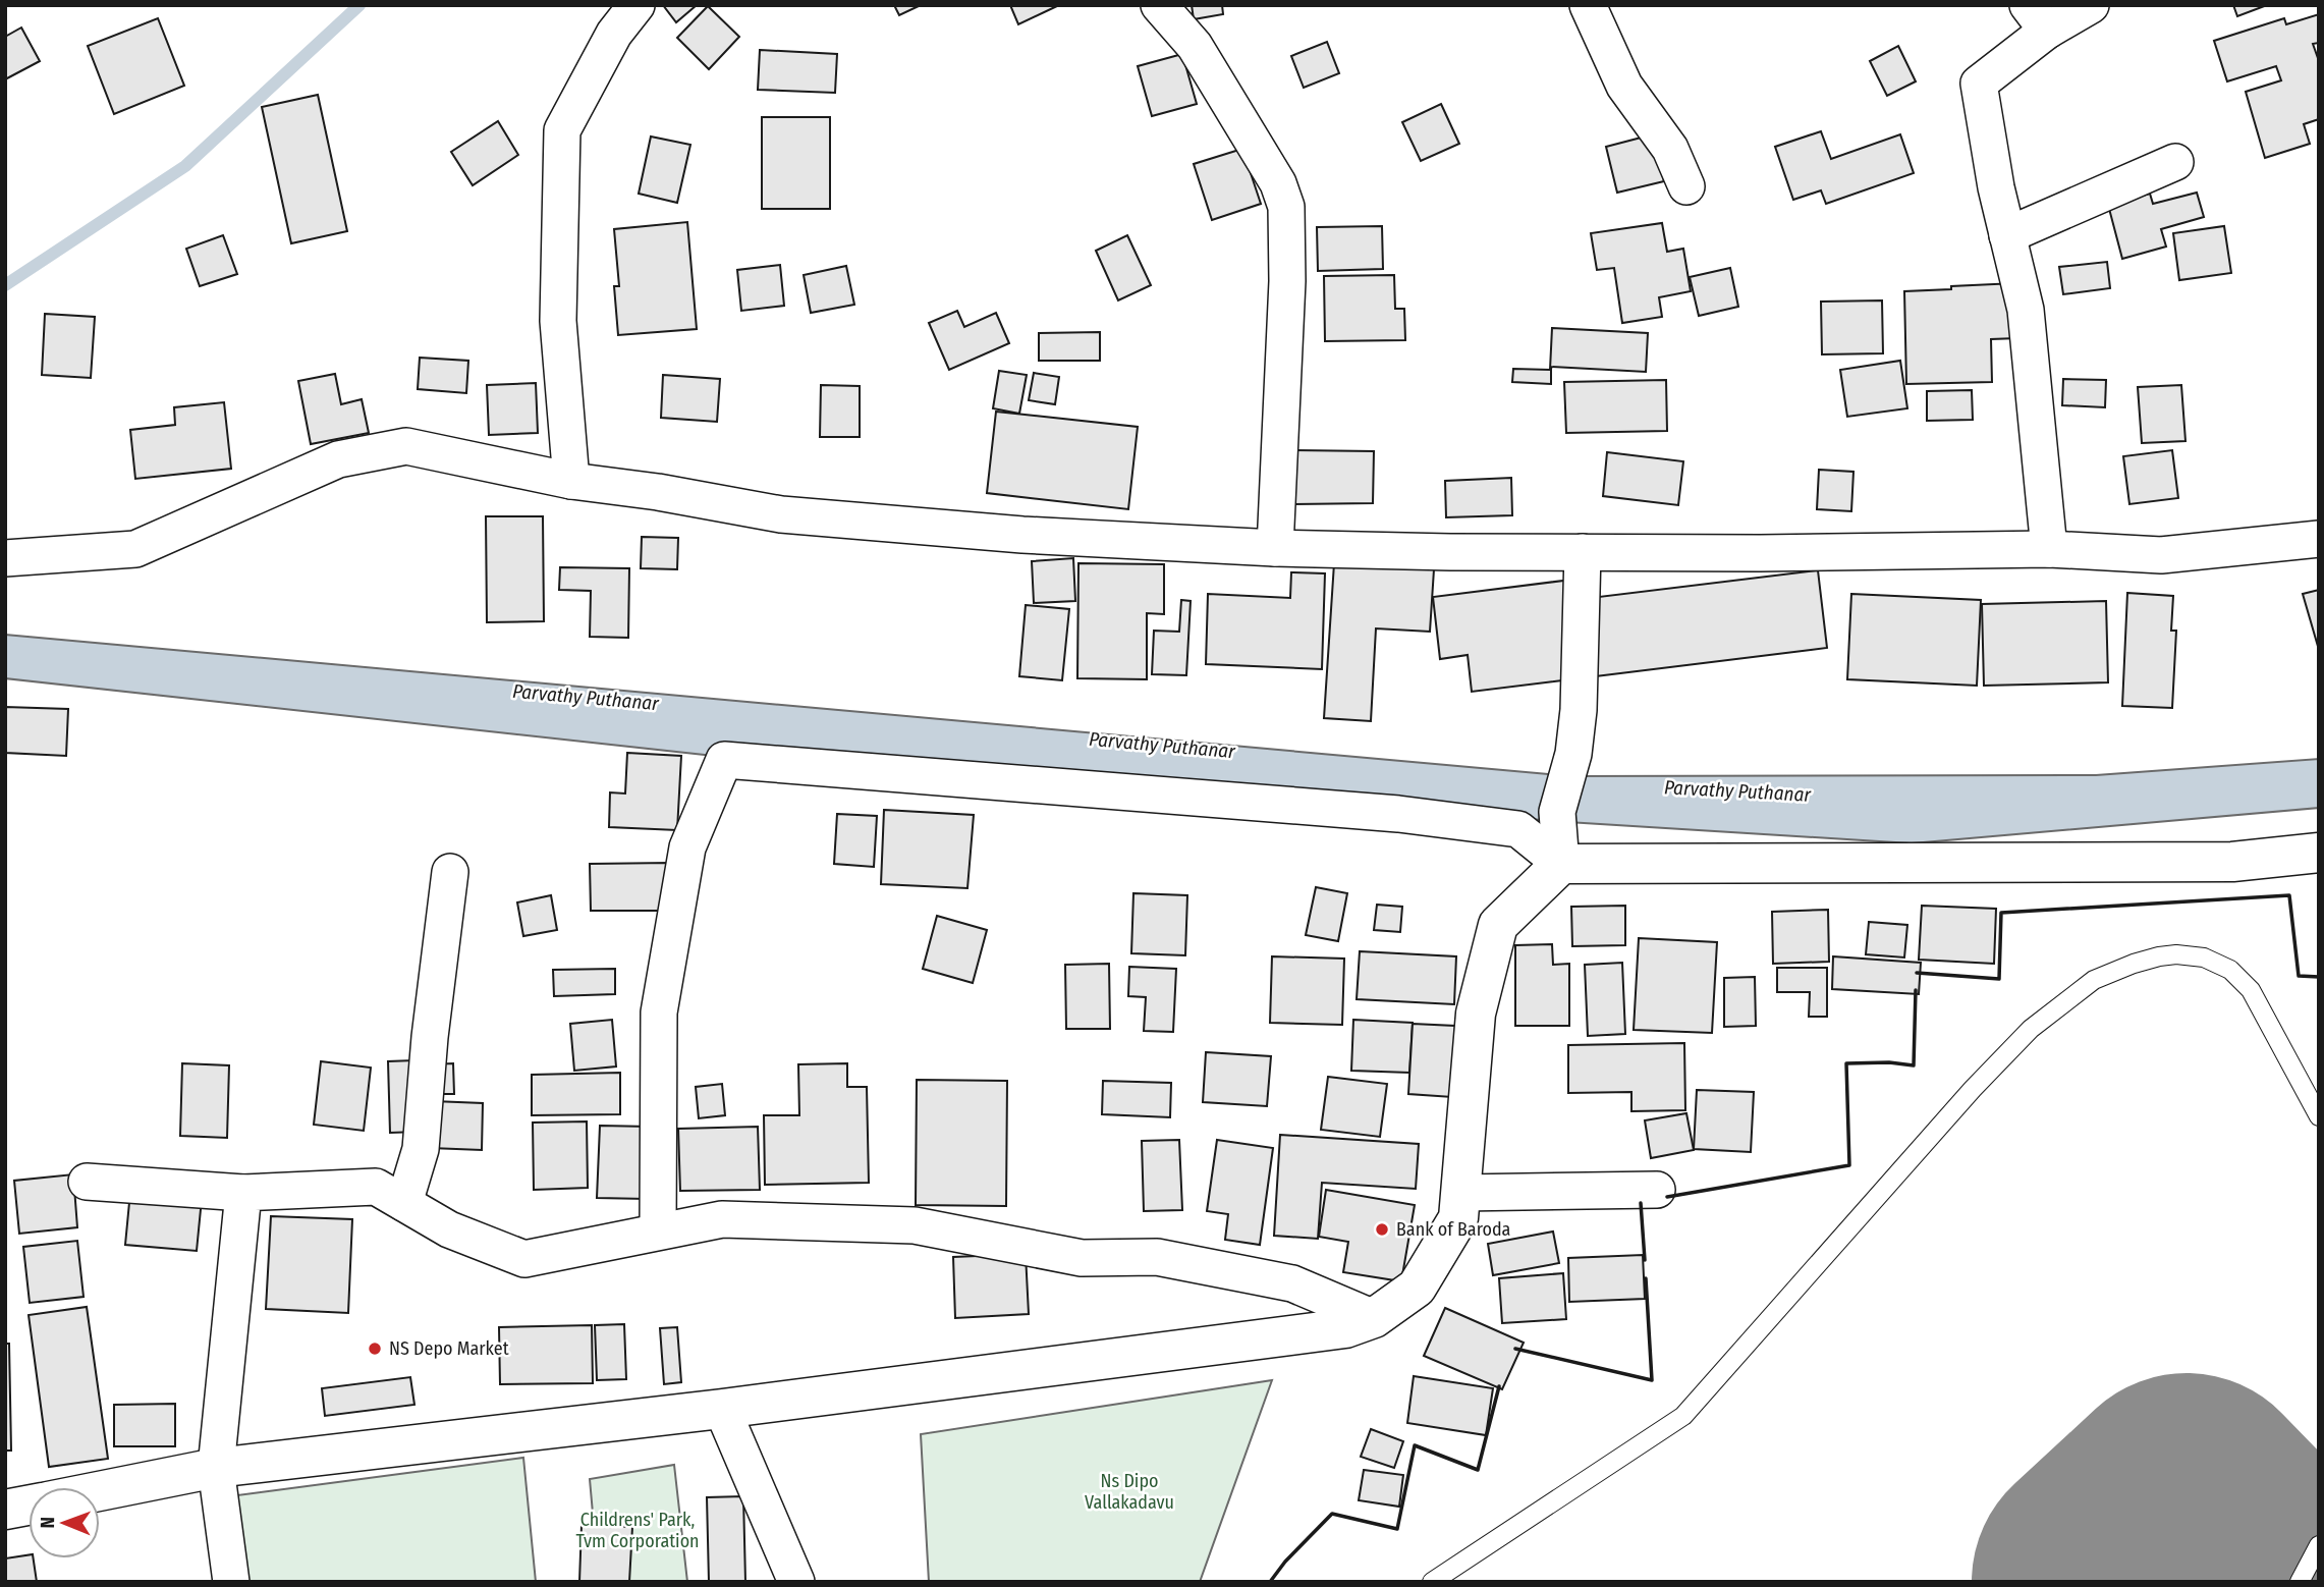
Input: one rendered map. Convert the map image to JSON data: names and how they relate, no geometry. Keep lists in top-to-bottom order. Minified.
{"water":["Parvathy Puthanar"],"parks":["Ns Dipo Vallakadavu","Childrens' Park, Tvm Corporation"],"places":["Bank of Baroda","NS Depo Market"],"north":"left"}
